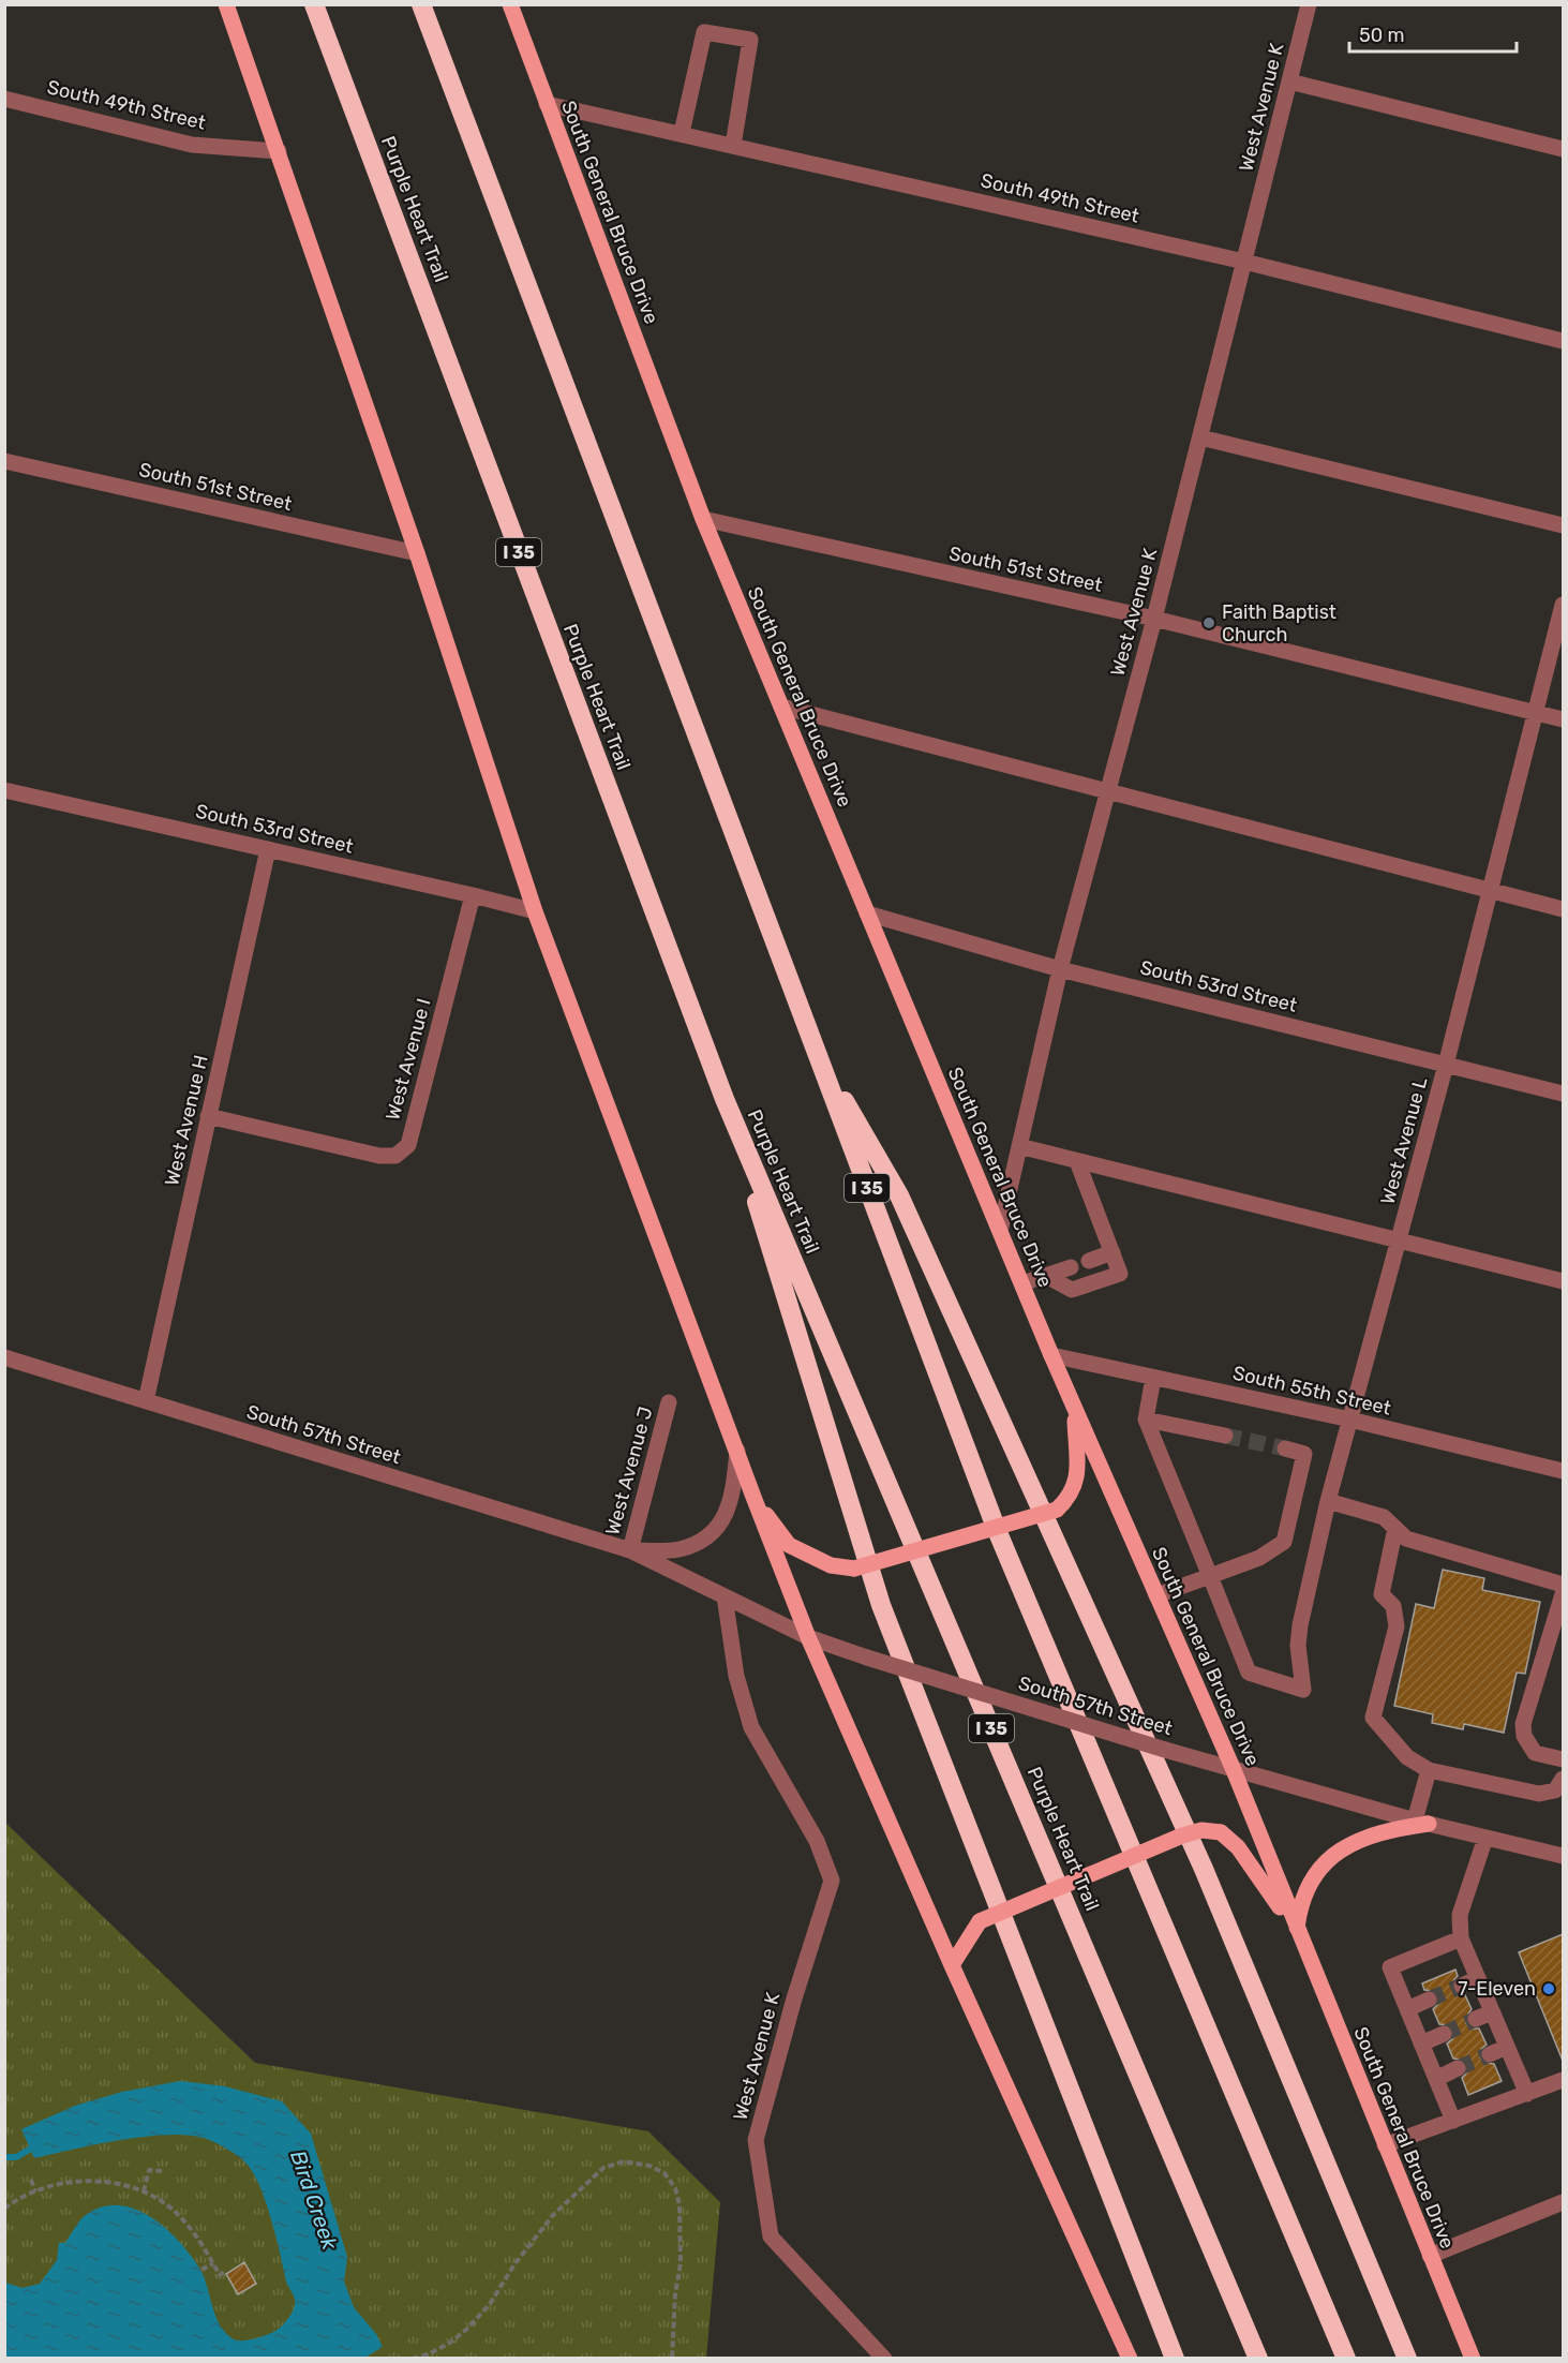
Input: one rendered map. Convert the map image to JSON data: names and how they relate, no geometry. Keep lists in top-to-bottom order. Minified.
{"streets":{"highway":["Purple Heart Trail","I 35"],"main road":["South General Bruce Drive"],"street":["South 49th Street","West Avenue K","South 51st Street","South 53rd Street","West Avenue I","West Avenue H","West Avenue L","South 55th Street","South 57th Street","West Avenue J"]},"crossings":[["South 49th Street","West Avenue K"],["South 49th Street","South General Bruce Drive"],["West Avenue K","South General Bruce Drive"],["West Avenue K","South 51st Street"],["West Avenue K","South 53rd Street"],["West Avenue K","South 57th Street"],["South General Bruce Drive","South 51st Street"],["South General Bruce Drive","South 53rd Street"],["South General Bruce Drive","South 55th Street"],["South General Bruce Drive","South 57th Street"],["South 51st Street","West Avenue L"],["South 53rd Street","West Avenue I"],["South 53rd Street","West Avenue H"],["South 53rd Street","West Avenue L"],["West Avenue I","West Avenue H"],["West Avenue H","South 57th Street"],["West Avenue L","South 55th Street"],["South 57th Street","West Avenue J"]],"water":["Bird Creek"],"places":["Faith Baptist Church","7-Eleven"],"scale_bar":"50 m"}
